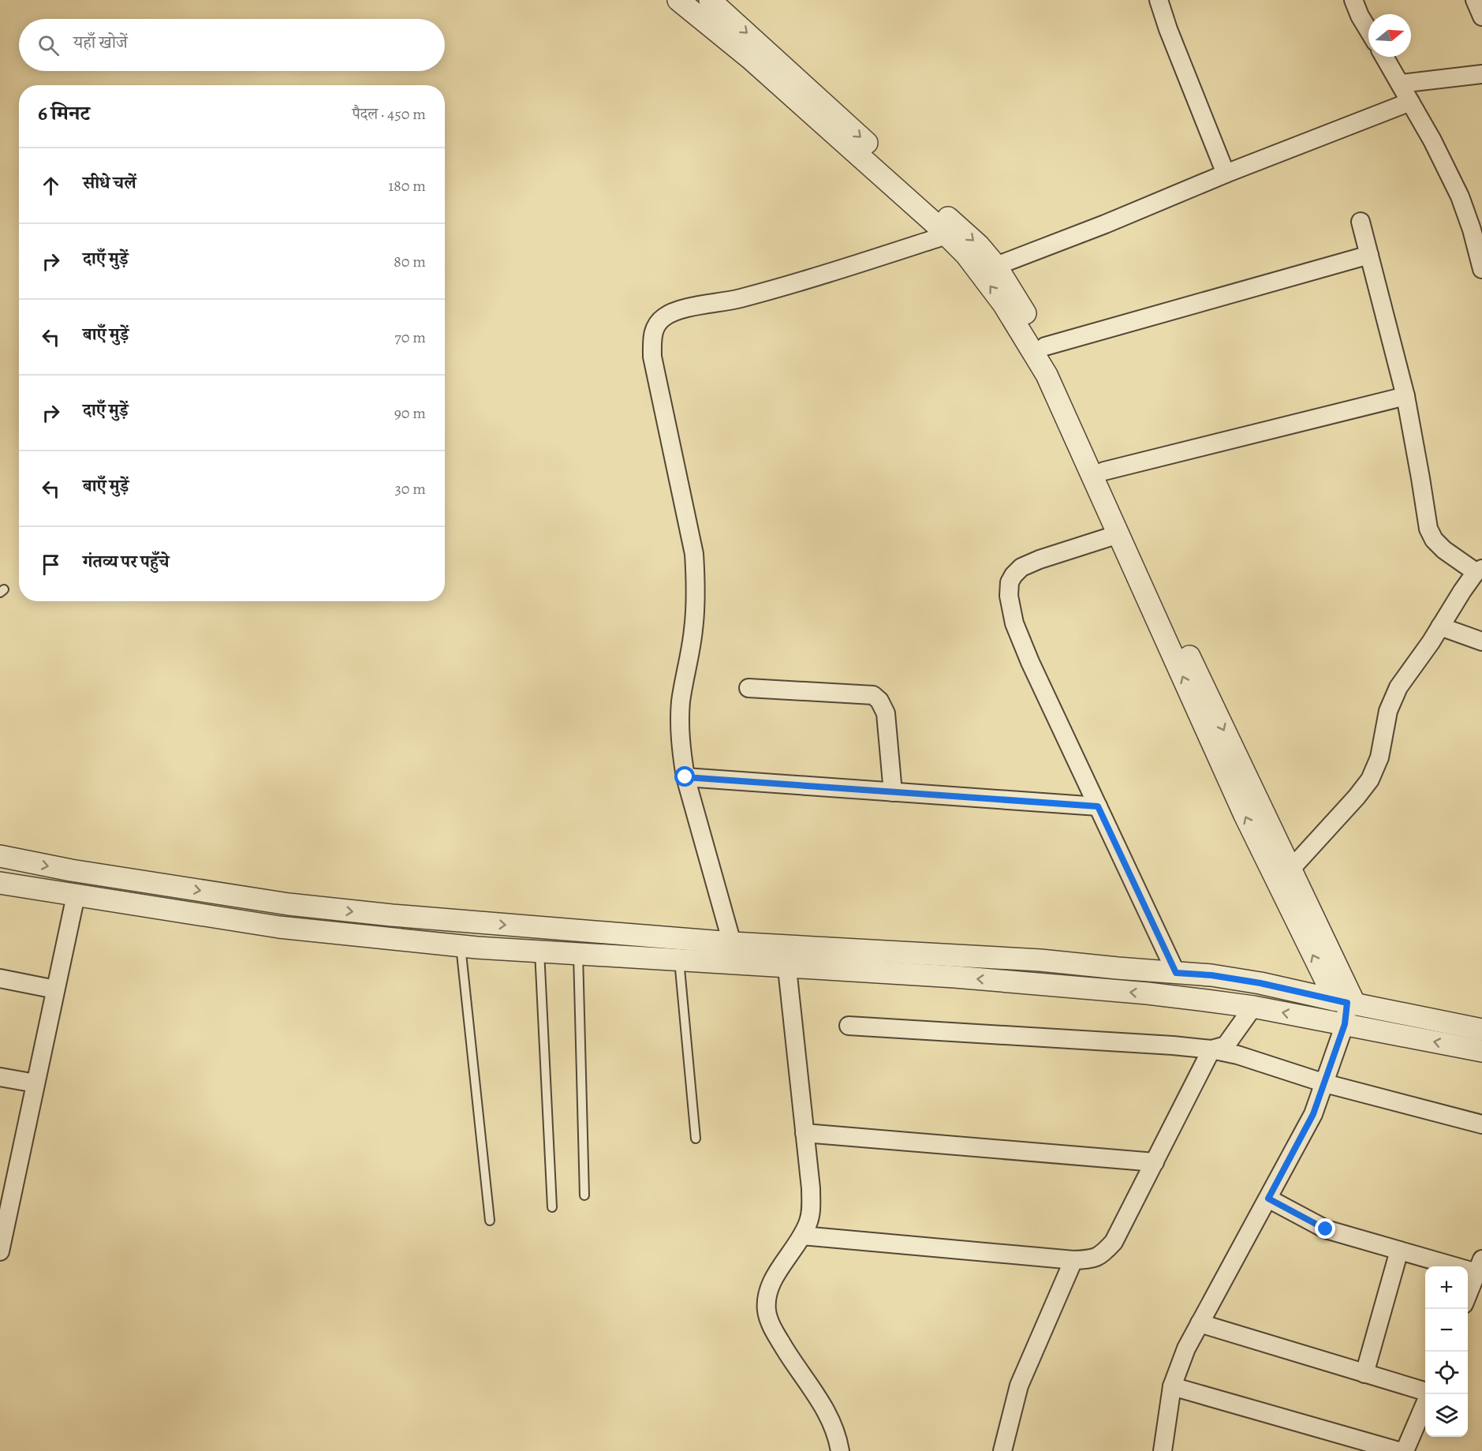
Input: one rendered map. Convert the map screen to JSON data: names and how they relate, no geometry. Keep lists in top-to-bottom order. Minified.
{"north":"right","page":{"search":"यहाँ खोजें","heading":["6 मिनट","पैदल · 450 m"],"list":[["सीधे चलें","180 m"],["दाएँ मुड़ें","80 m"],["बाएँ मुड़ें","70 m"],["दाएँ मुड़ें","90 m"],["बाएँ मुड़ें","30 m"],"गंतव्य पर पहुँचे"],"map_buttons":["+","−"]}}
